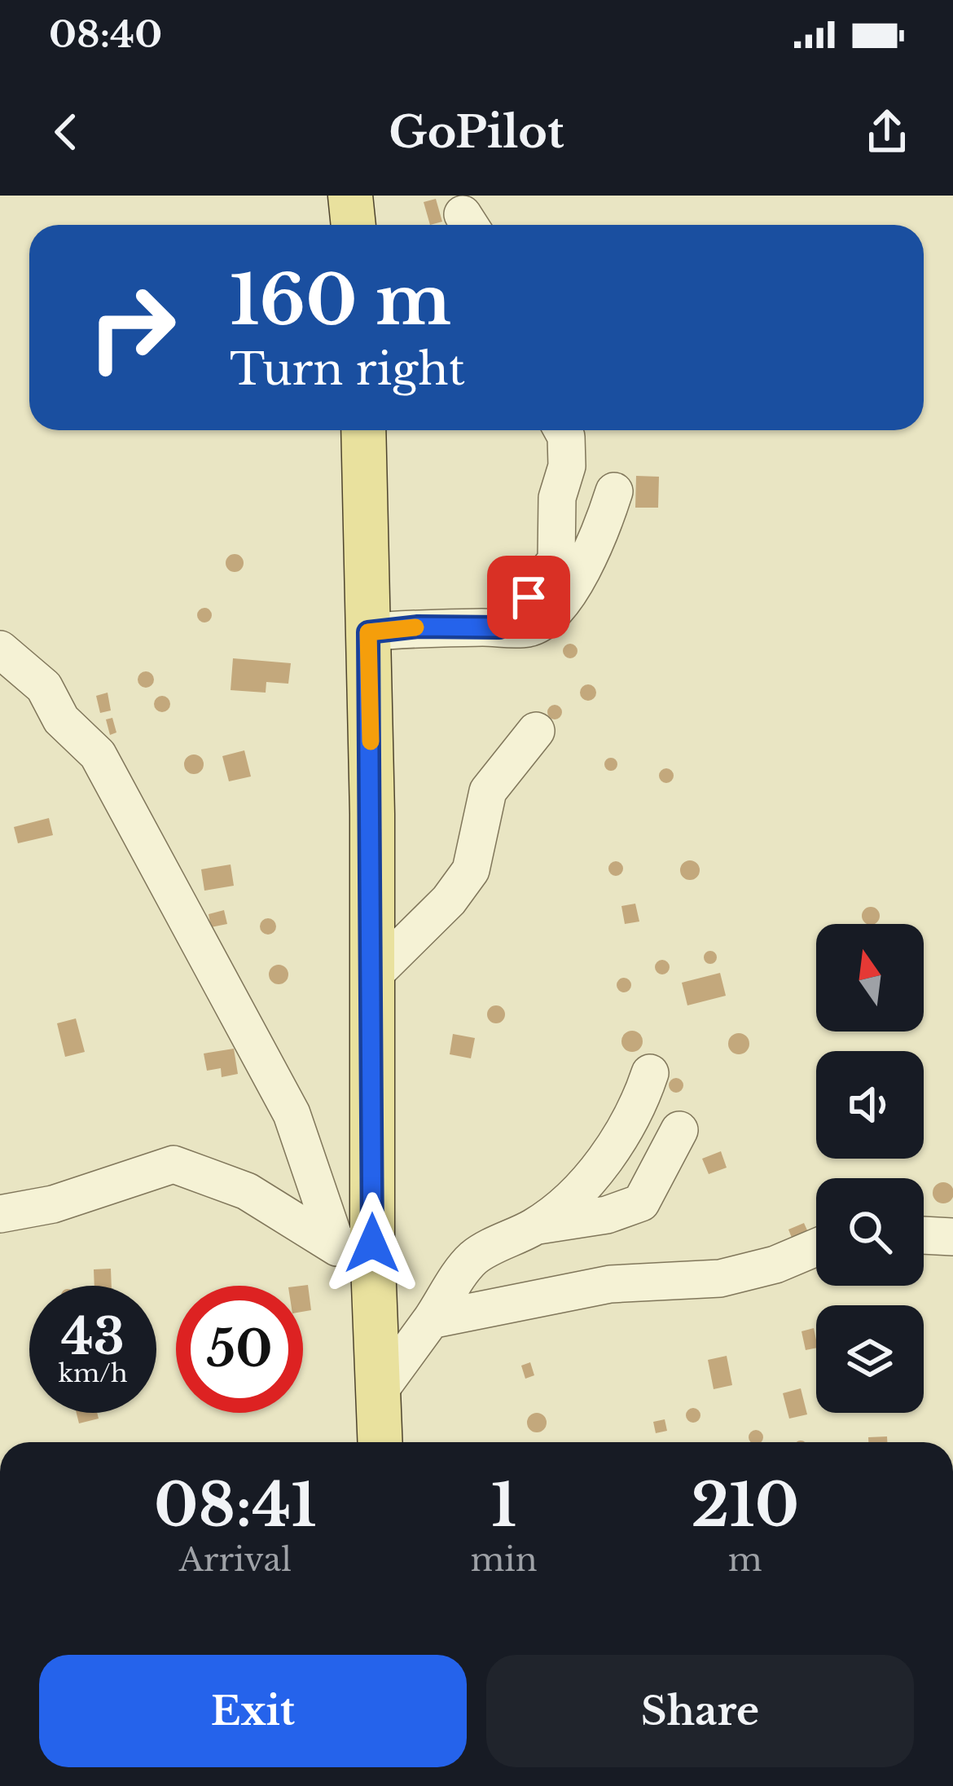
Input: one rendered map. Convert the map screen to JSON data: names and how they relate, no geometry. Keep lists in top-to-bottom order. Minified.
{"north":"top","page":{"status":"08:40","header":"GoPilot","turn":["160 m","Turn right"],"speed":"43 km/h","limit":"50","eta":["08:41","Arrival","1","min","210","m"],"buttons":["Exit","Share"]}}
